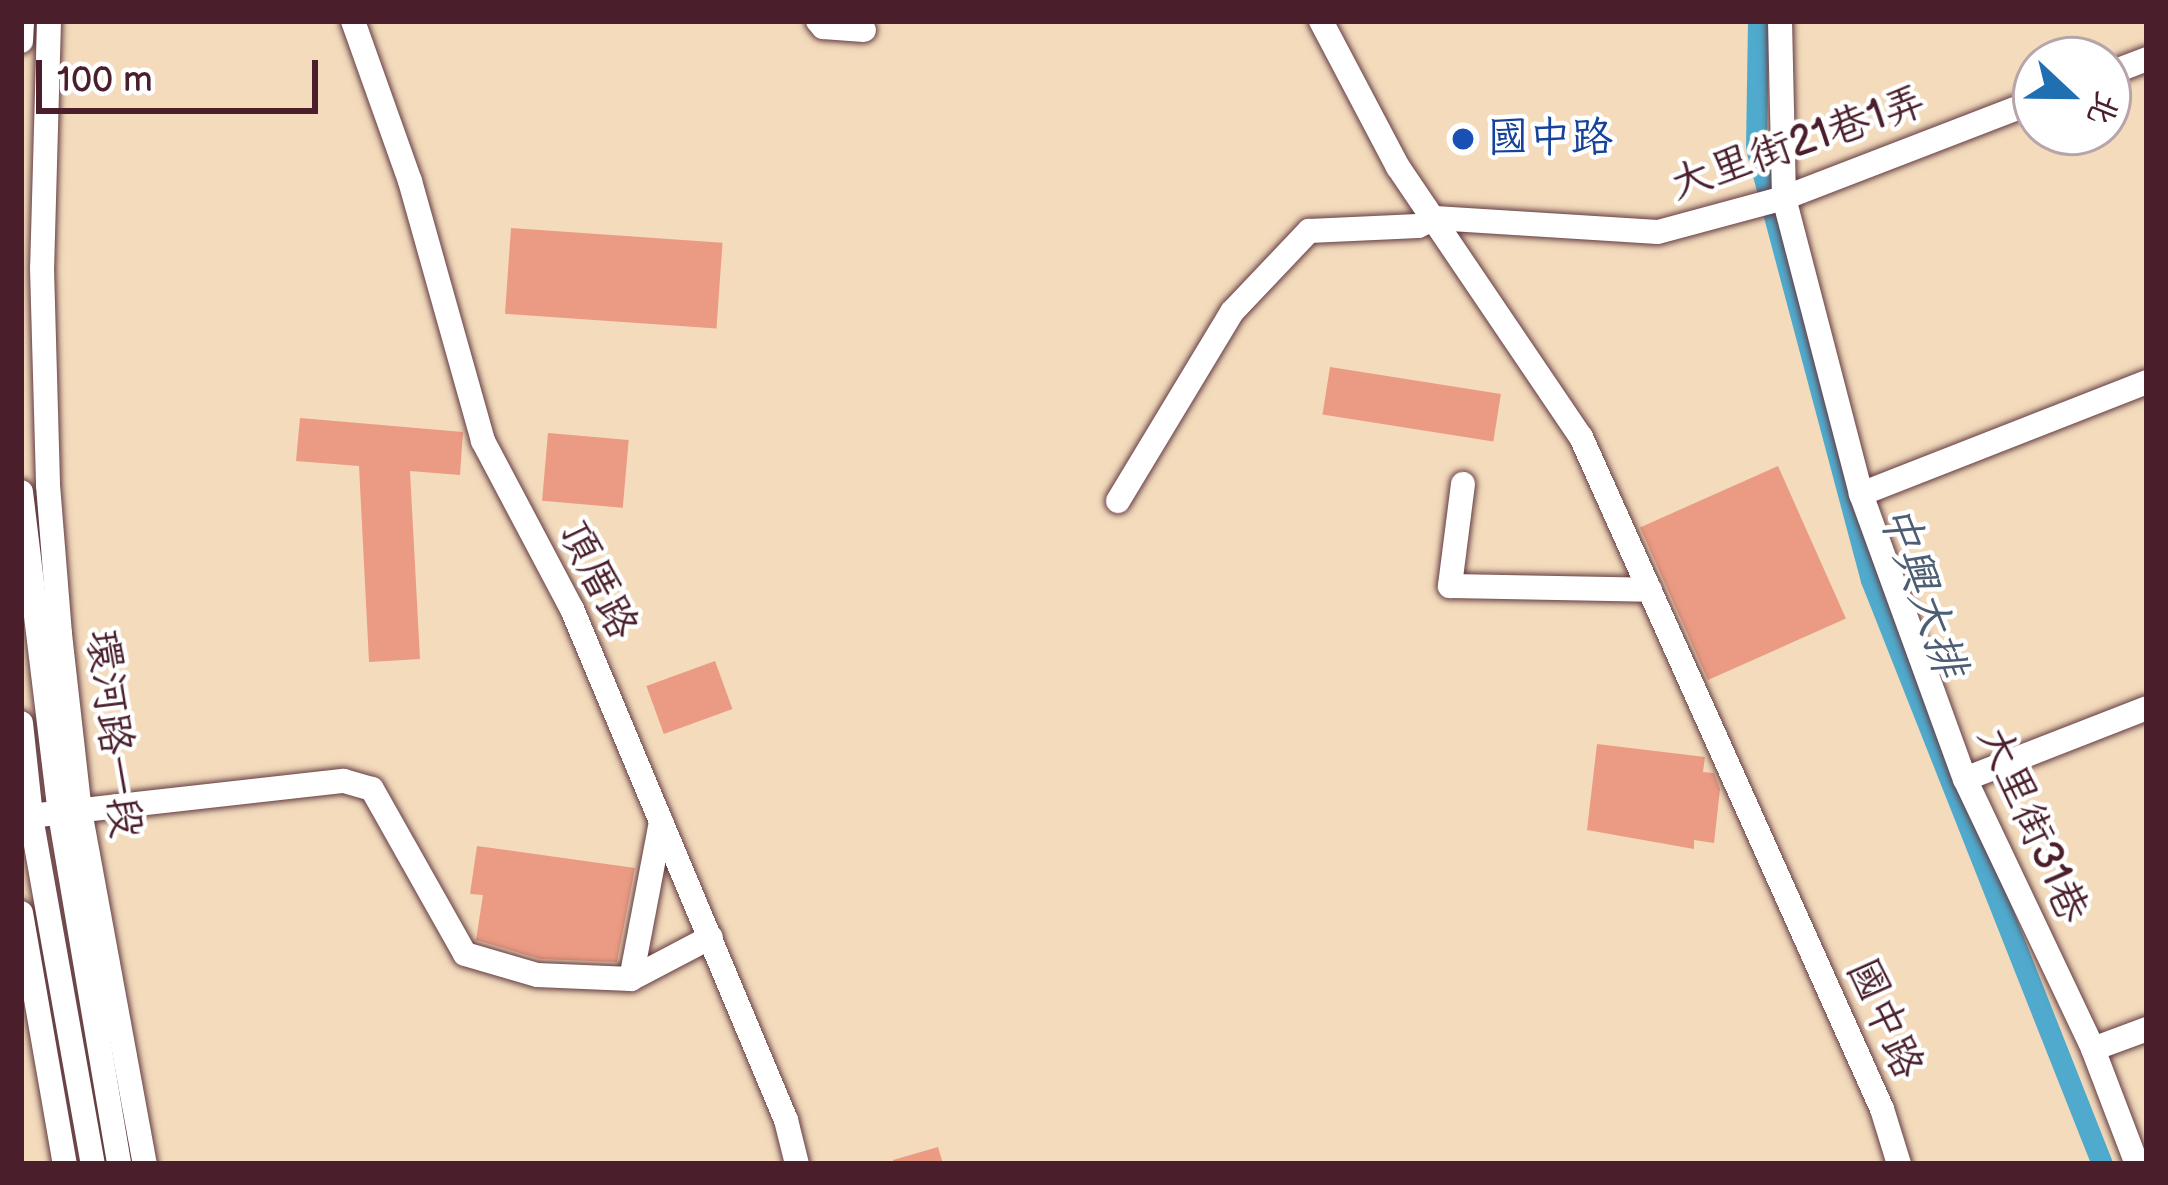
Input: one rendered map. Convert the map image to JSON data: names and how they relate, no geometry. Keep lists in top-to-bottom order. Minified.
{"streets":{"street":["大里街21巷1弄","頂厝路","環河路一段","大里街31巷","國中路"]},"crossings":[["大里街21巷1弄","大里街31巷"],["大里街21巷1弄","國中路"]],"water":["中興大排"],"places":["國中路"],"scale_bar":"100 m","north":"right"}
